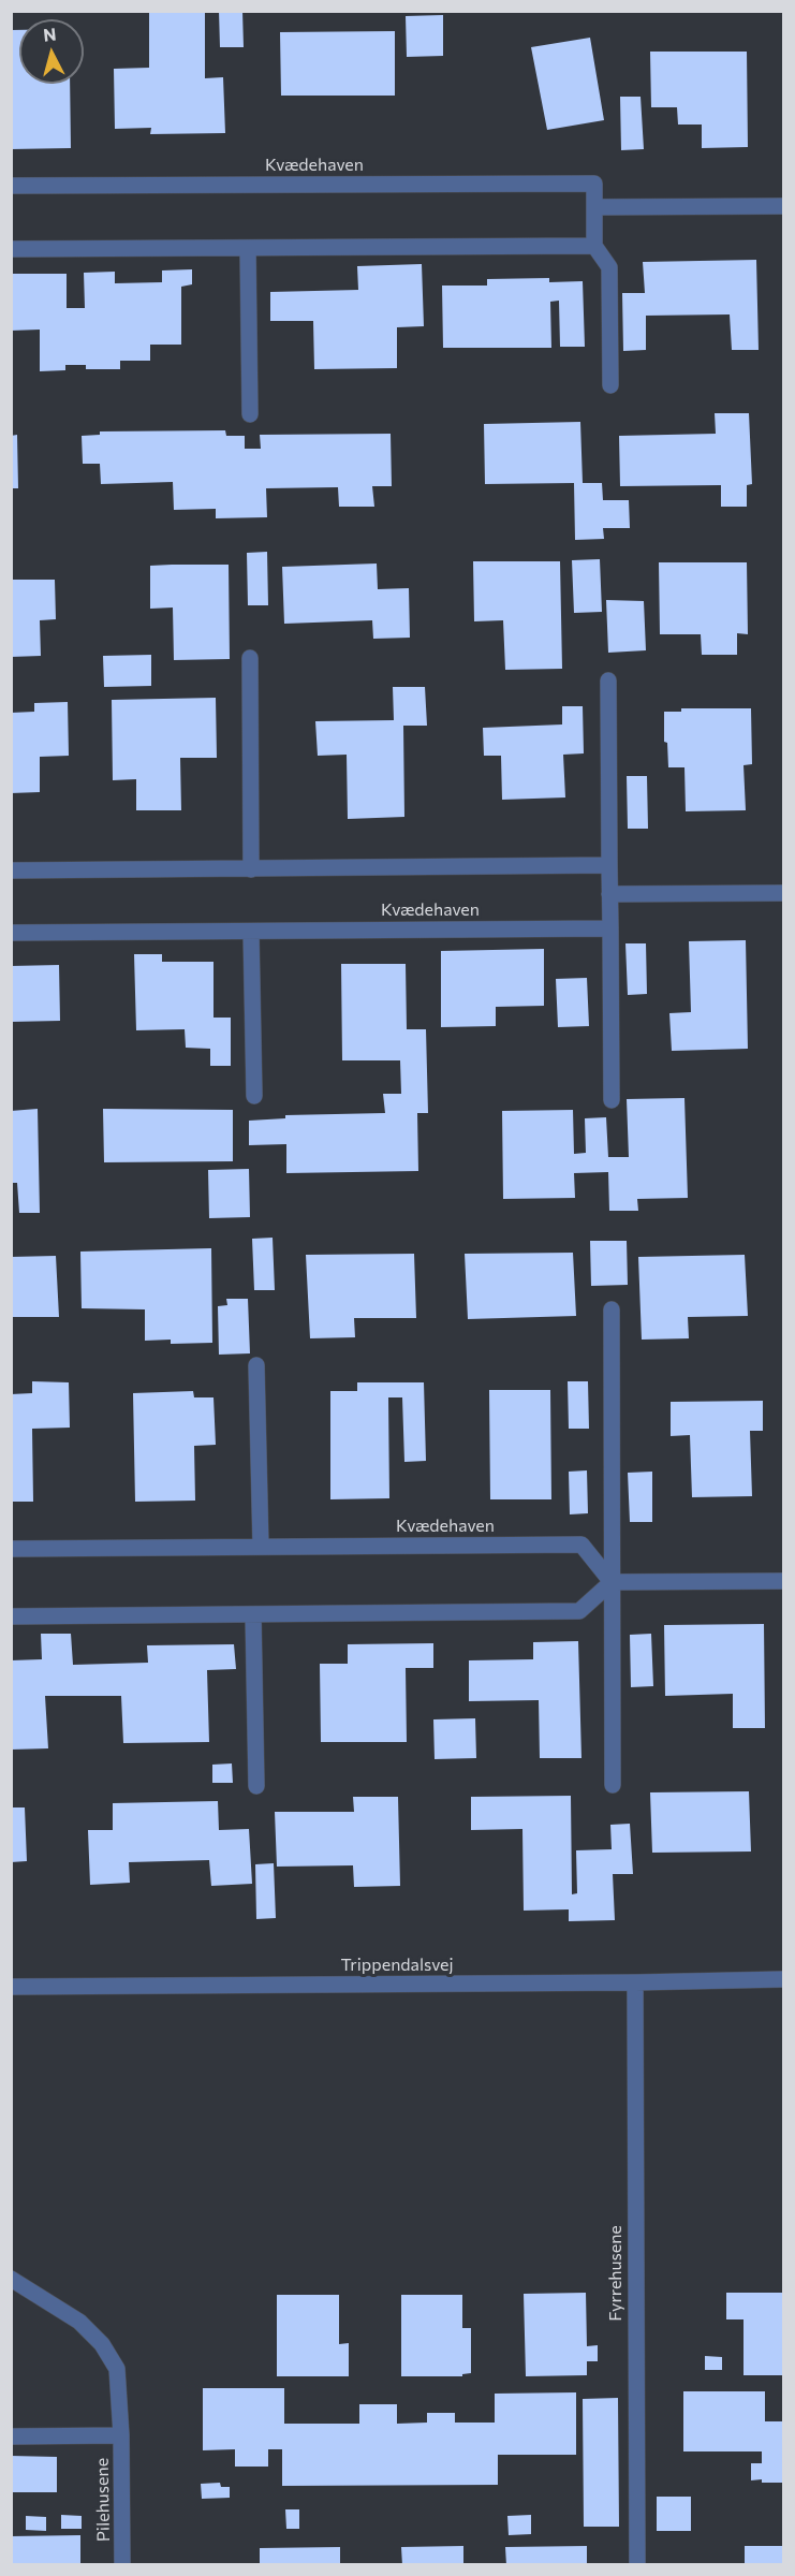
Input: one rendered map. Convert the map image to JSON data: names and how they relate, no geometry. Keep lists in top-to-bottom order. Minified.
{"streets":{"street":["Kvædehaven","Trippendalsvej","Fyrrehusene","Pilehusene"]},"crossings":[["Trippendalsvej","Fyrrehusene"]],"north":"top"}
